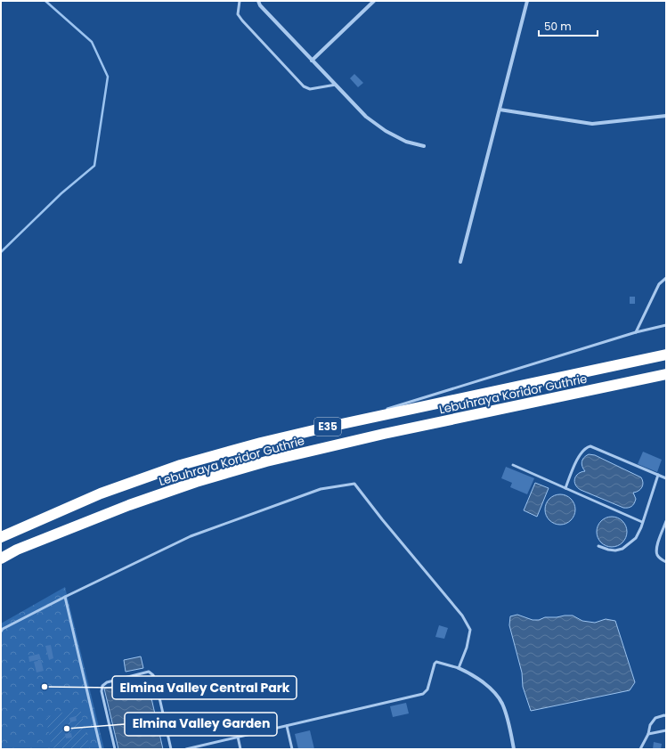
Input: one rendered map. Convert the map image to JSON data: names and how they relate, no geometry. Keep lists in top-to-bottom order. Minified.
{"streets":{"highway":["Lebuhraya Koridor Guthrie","E35"]},"places":["Elmina Valley Central Park","Elmina Valley Garden"],"scale_bar":"50 m"}
